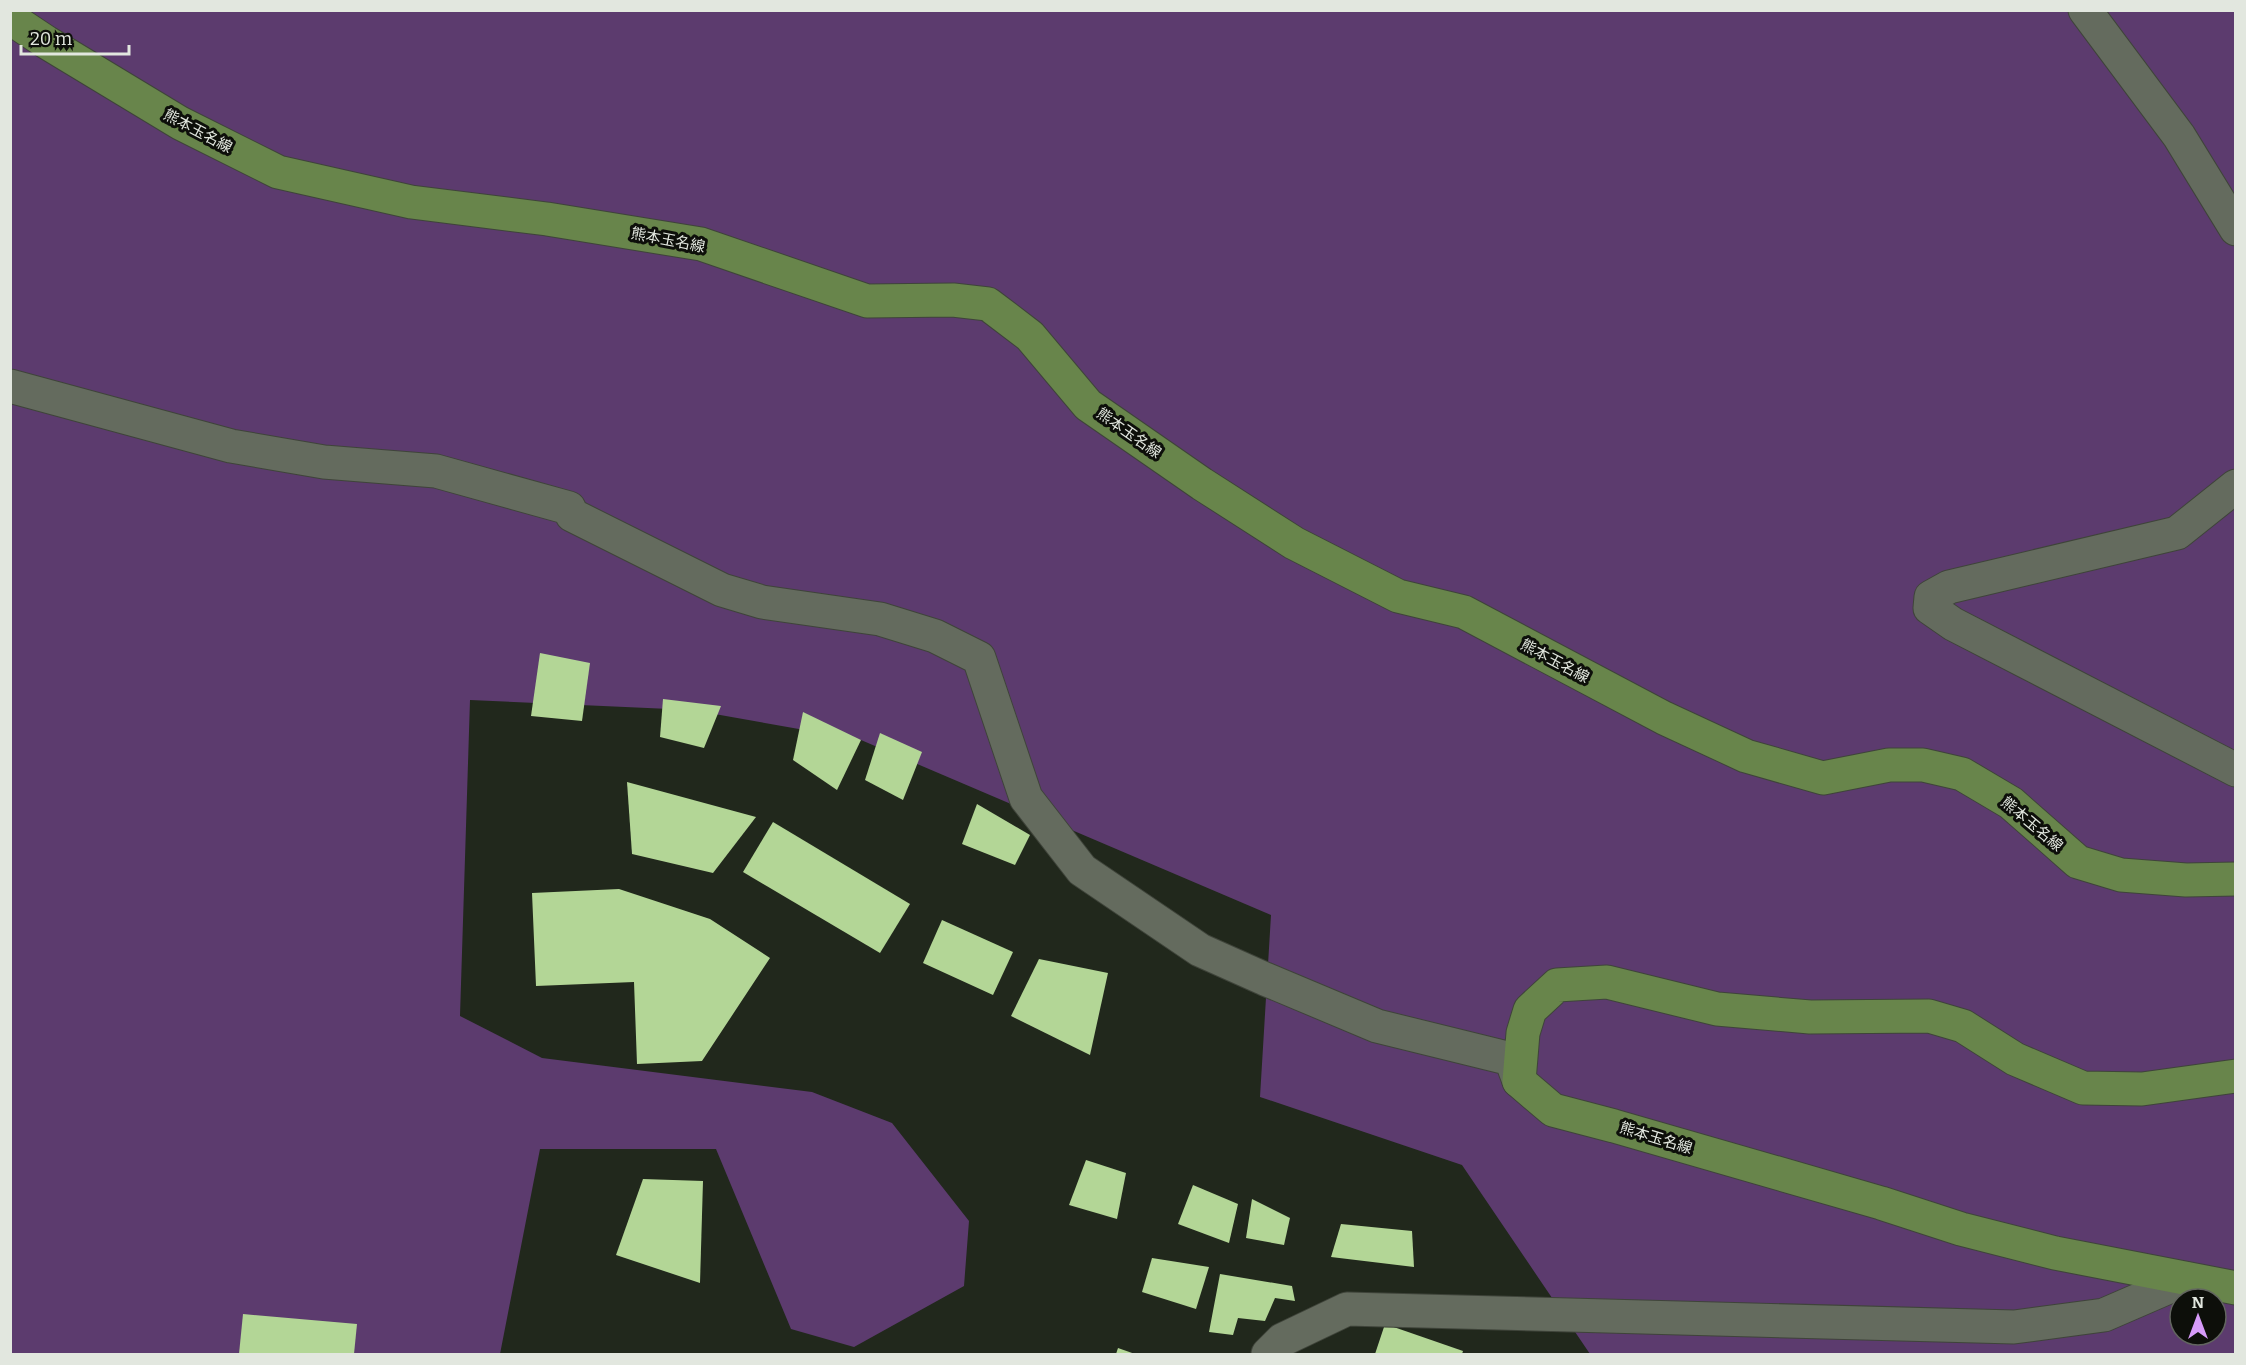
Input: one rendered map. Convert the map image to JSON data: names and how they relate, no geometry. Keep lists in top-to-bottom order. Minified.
{"streets":{"main road":["熊本玉名線"]},"scale_bar":"20 m","north":"top"}
